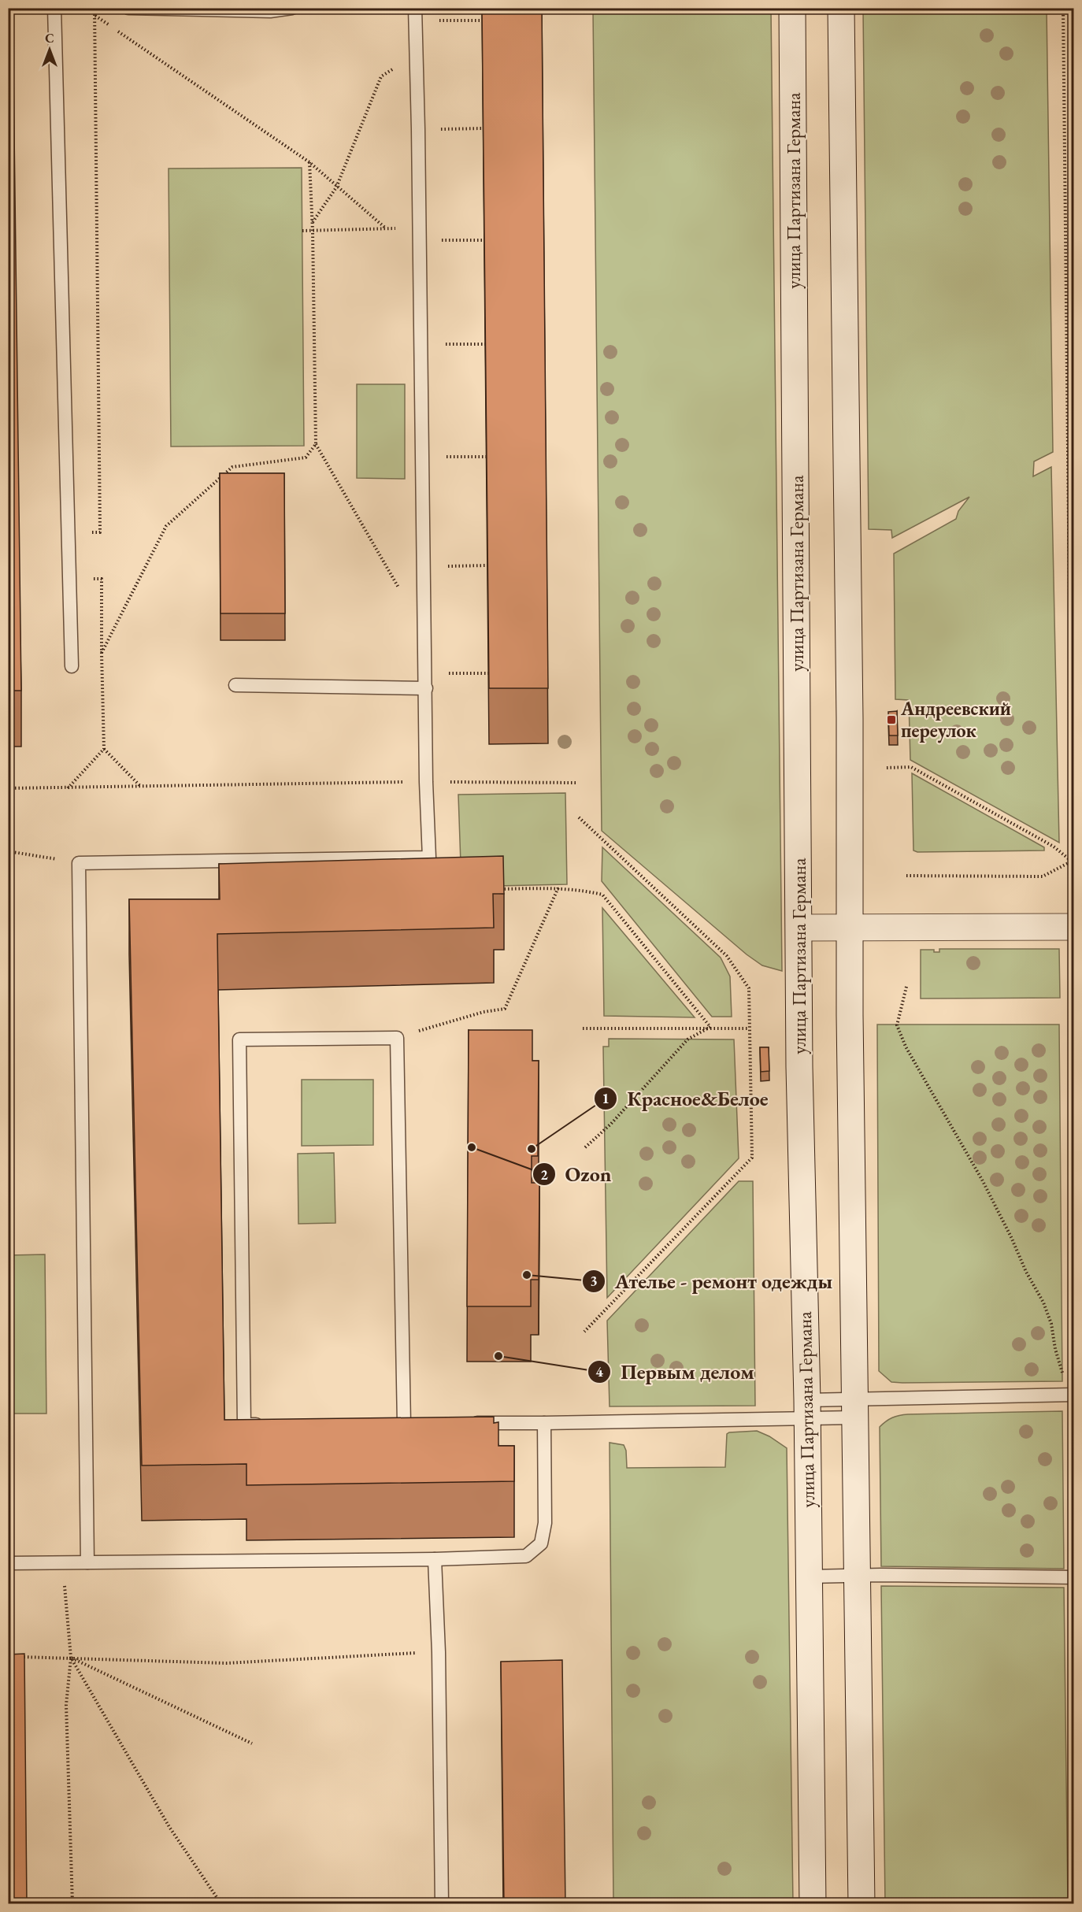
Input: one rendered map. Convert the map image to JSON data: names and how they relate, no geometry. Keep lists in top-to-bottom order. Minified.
{"streets":{"main road":["улица Партизана Германа"]},"places":{"transit":["Андреевский переулок"],"other":["Ozon","Красное&Белое","Ателье - ремонт одежды","Первым делом"]},"north":"top"}
